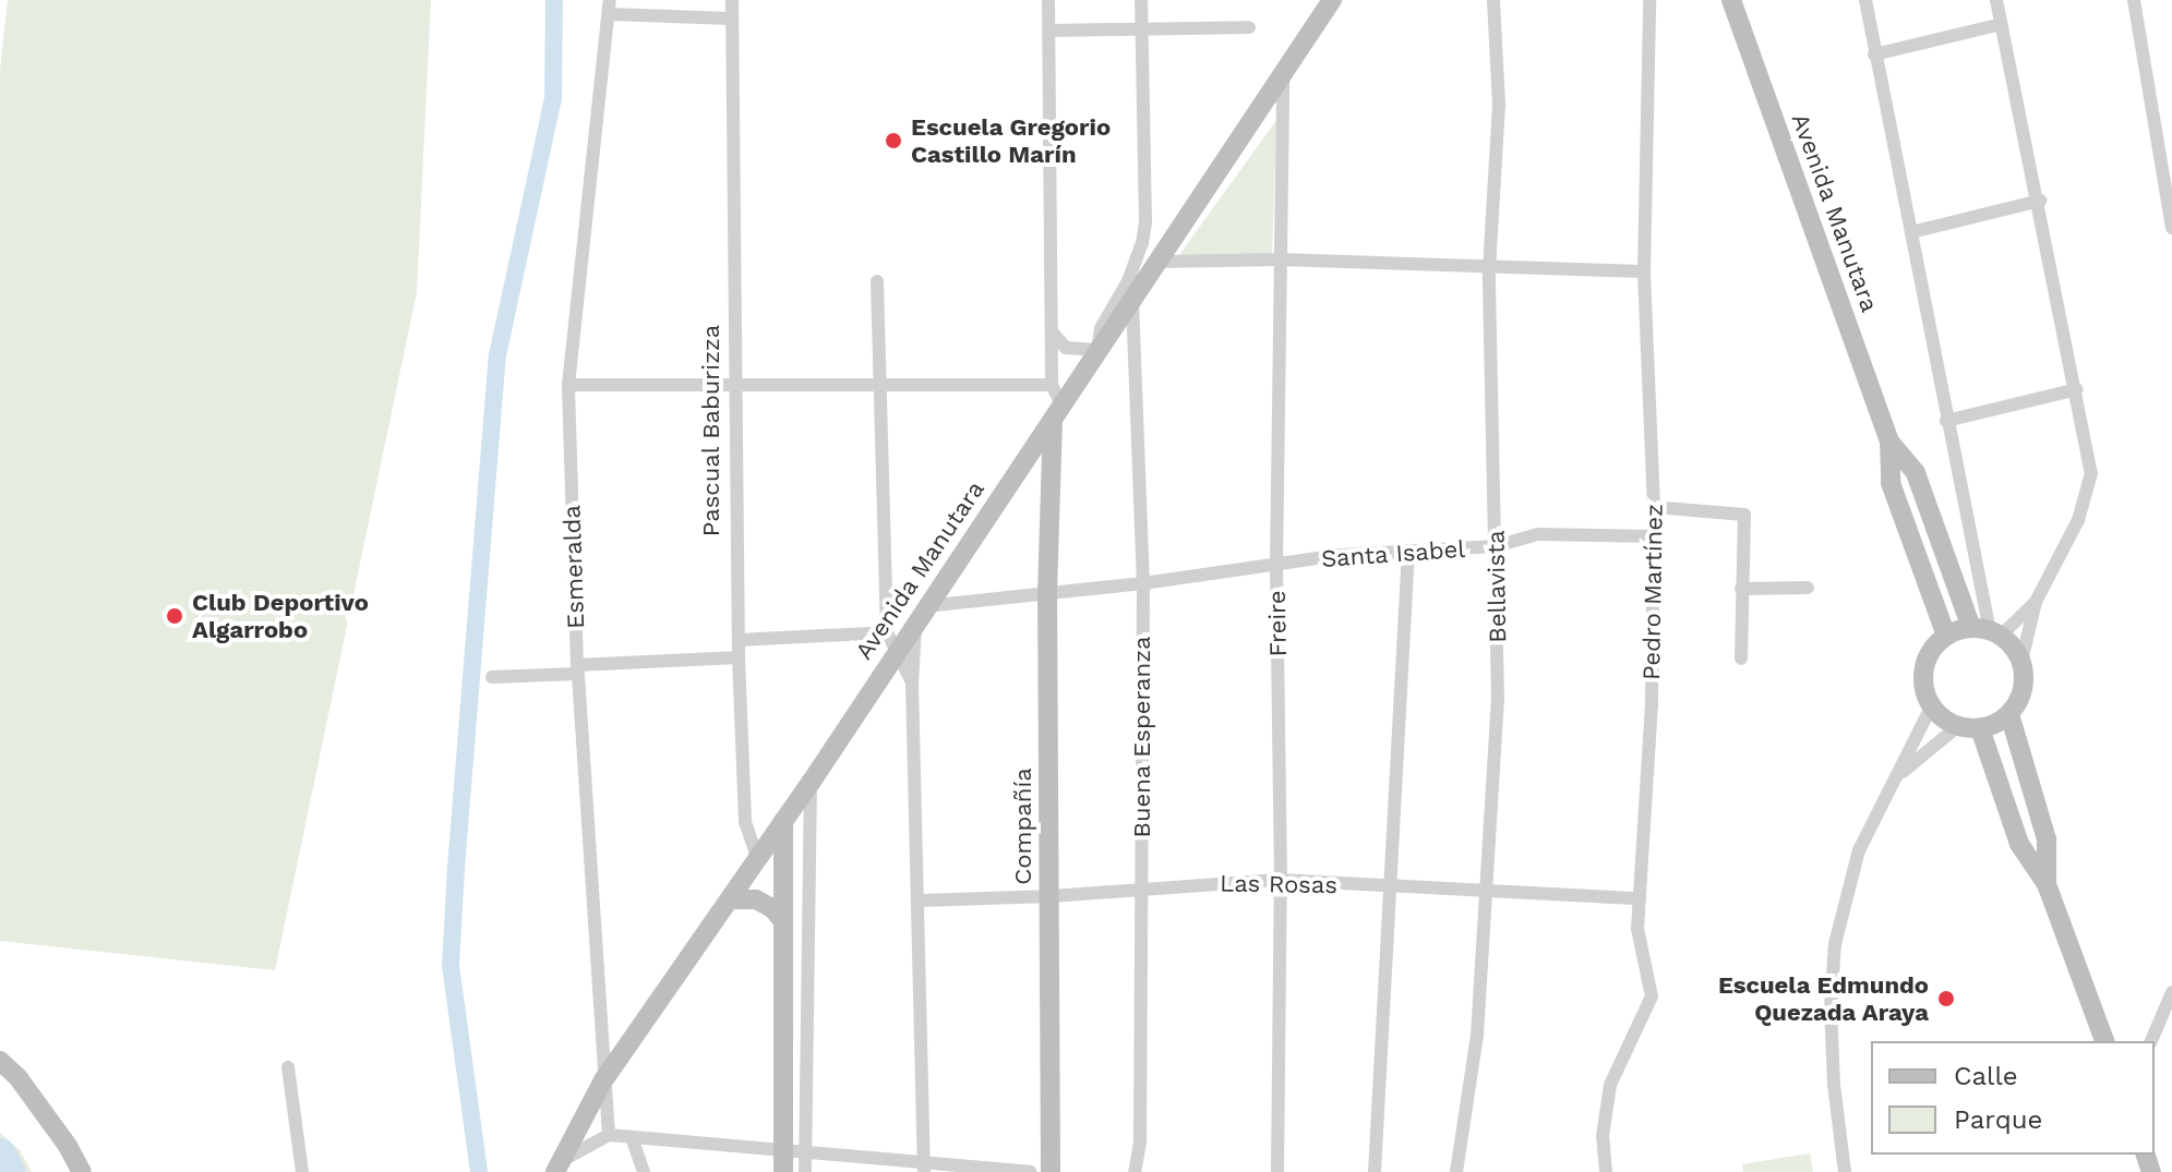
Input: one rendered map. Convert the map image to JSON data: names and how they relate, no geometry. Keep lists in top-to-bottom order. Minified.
{"streets":{"main road":["Avenida Manutara","Compañía"],"street":["Pascual Baburizza","Santa Isabel","Esmeralda","Bellavista","Pedro Martínez","Freire","Buena Esperanza","Las Rosas"]},"crossings":[["Avenida Manutara","Pascual Baburizza"],["Avenida Manutara","Santa Isabel"],["Avenida Manutara","Esmeralda"],["Avenida Manutara","Freire"],["Avenida Manutara","Buena Esperanza"],["Avenida Manutara","Compañía"],["Santa Isabel","Bellavista"],["Santa Isabel","Pedro Martínez"],["Santa Isabel","Freire"],["Santa Isabel","Buena Esperanza"],["Santa Isabel","Compañía"],["Bellavista","Las Rosas"],["Pedro Martínez","Las Rosas"],["Freire","Las Rosas"],["Buena Esperanza","Las Rosas"],["Compañía","Las Rosas"]],"places":["Escuela Gregorio Castillo Marín","Club Deportivo Algarrobo","Escuela Edmundo Quezada Araya"],"legend":["Calle","Parque"]}
